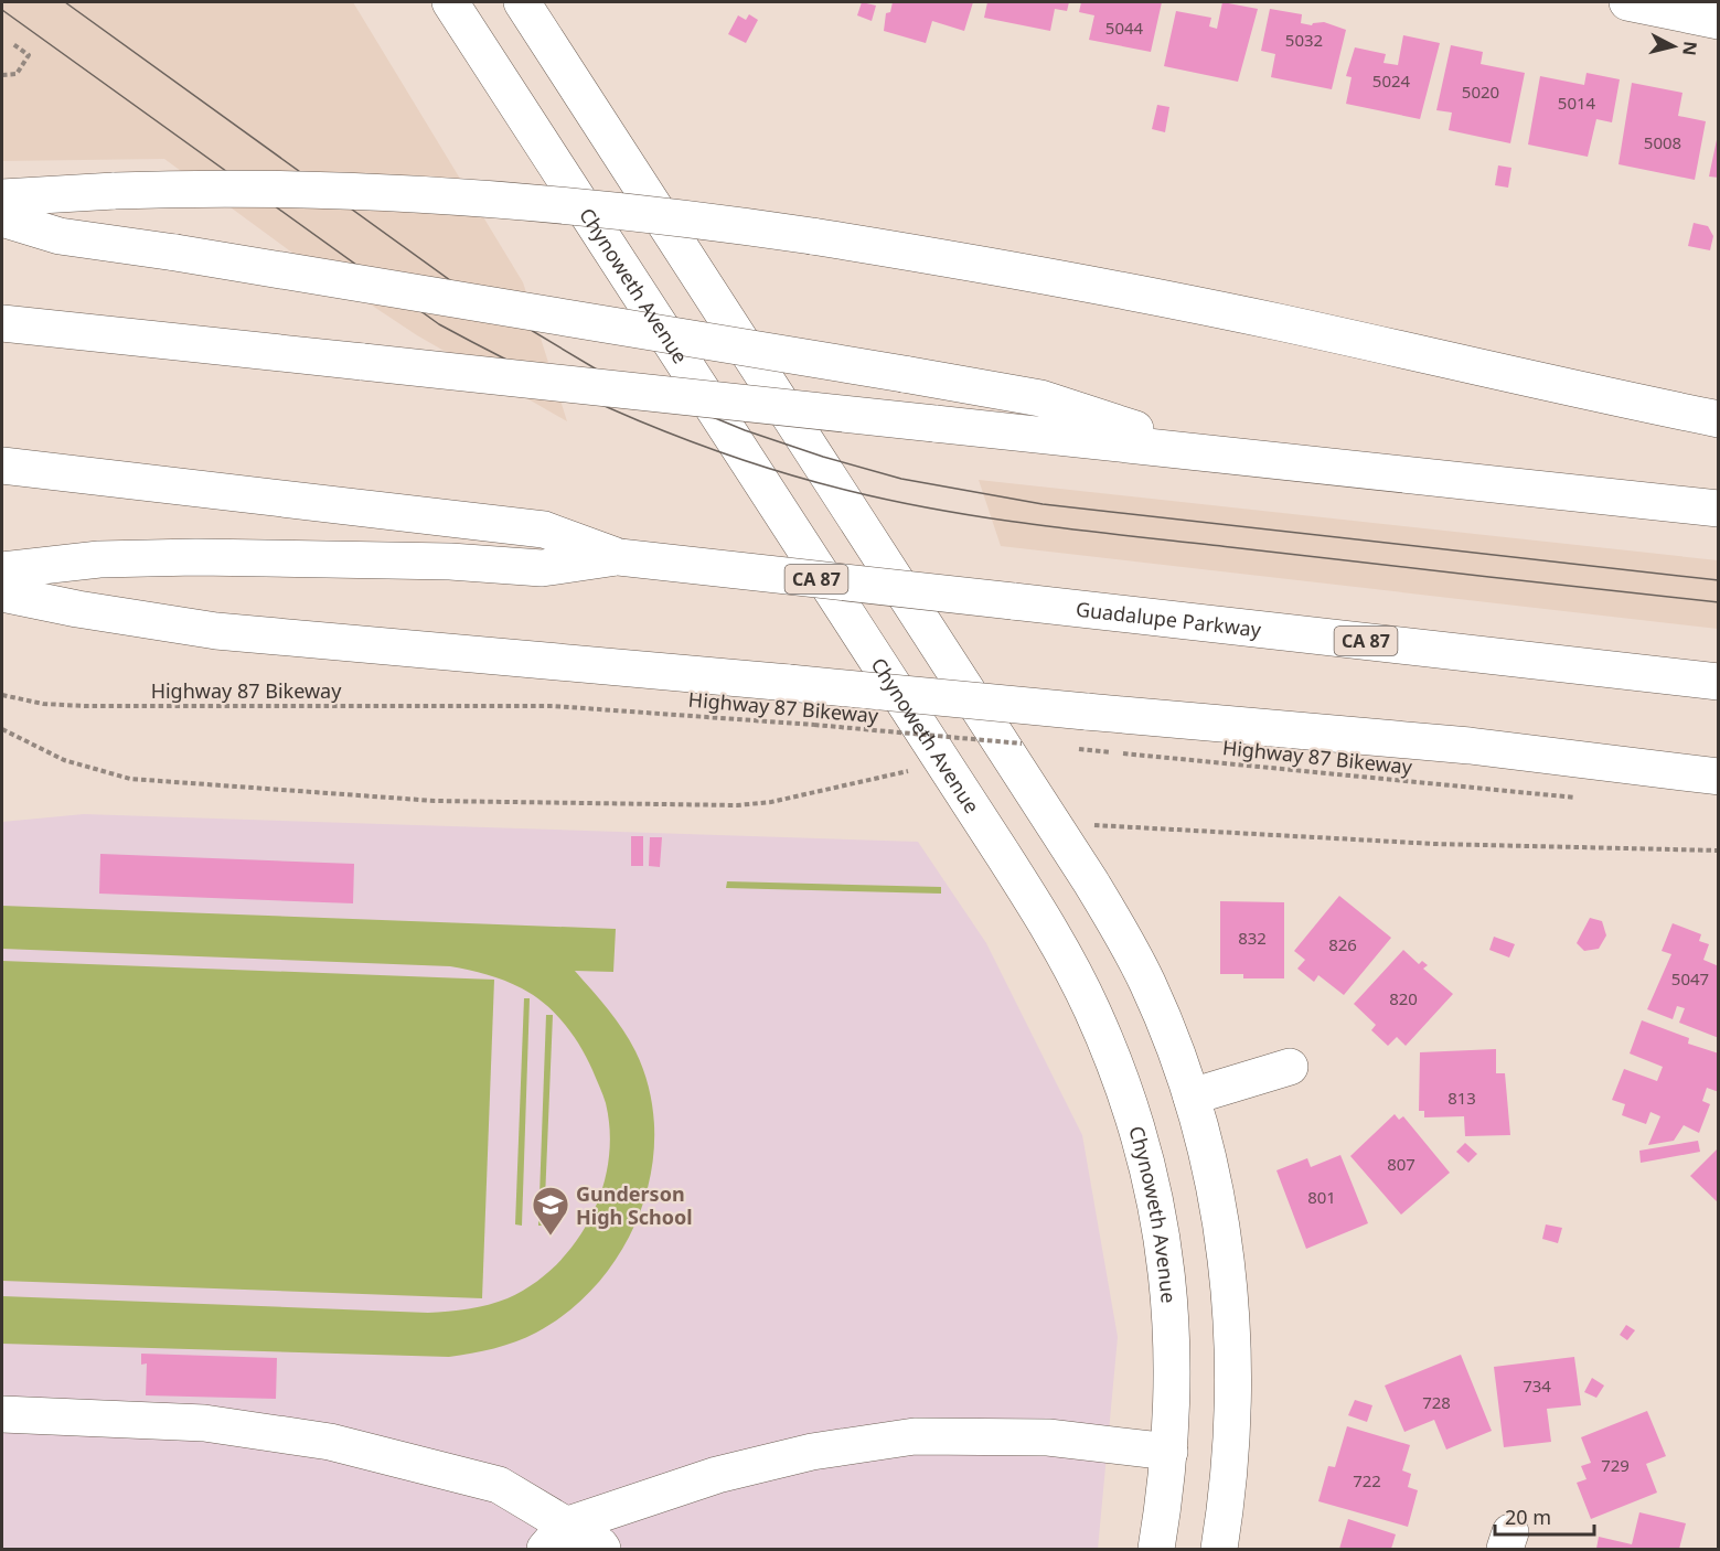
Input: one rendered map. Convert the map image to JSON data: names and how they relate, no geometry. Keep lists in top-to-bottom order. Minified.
{"streets":{"main road":["Chynoweth Avenue","CA 87","Guadalupe Parkway"],"path":["Highway 87 Bikeway"]},"places":{"school or university":["Gunderson High School"]},"house_numbers":["5044","5032","5024","5020","5014","5008","832","826","5047","820","813","807","801","734","728","729","722"],"scale_bar":"20 m","north":"right"}
